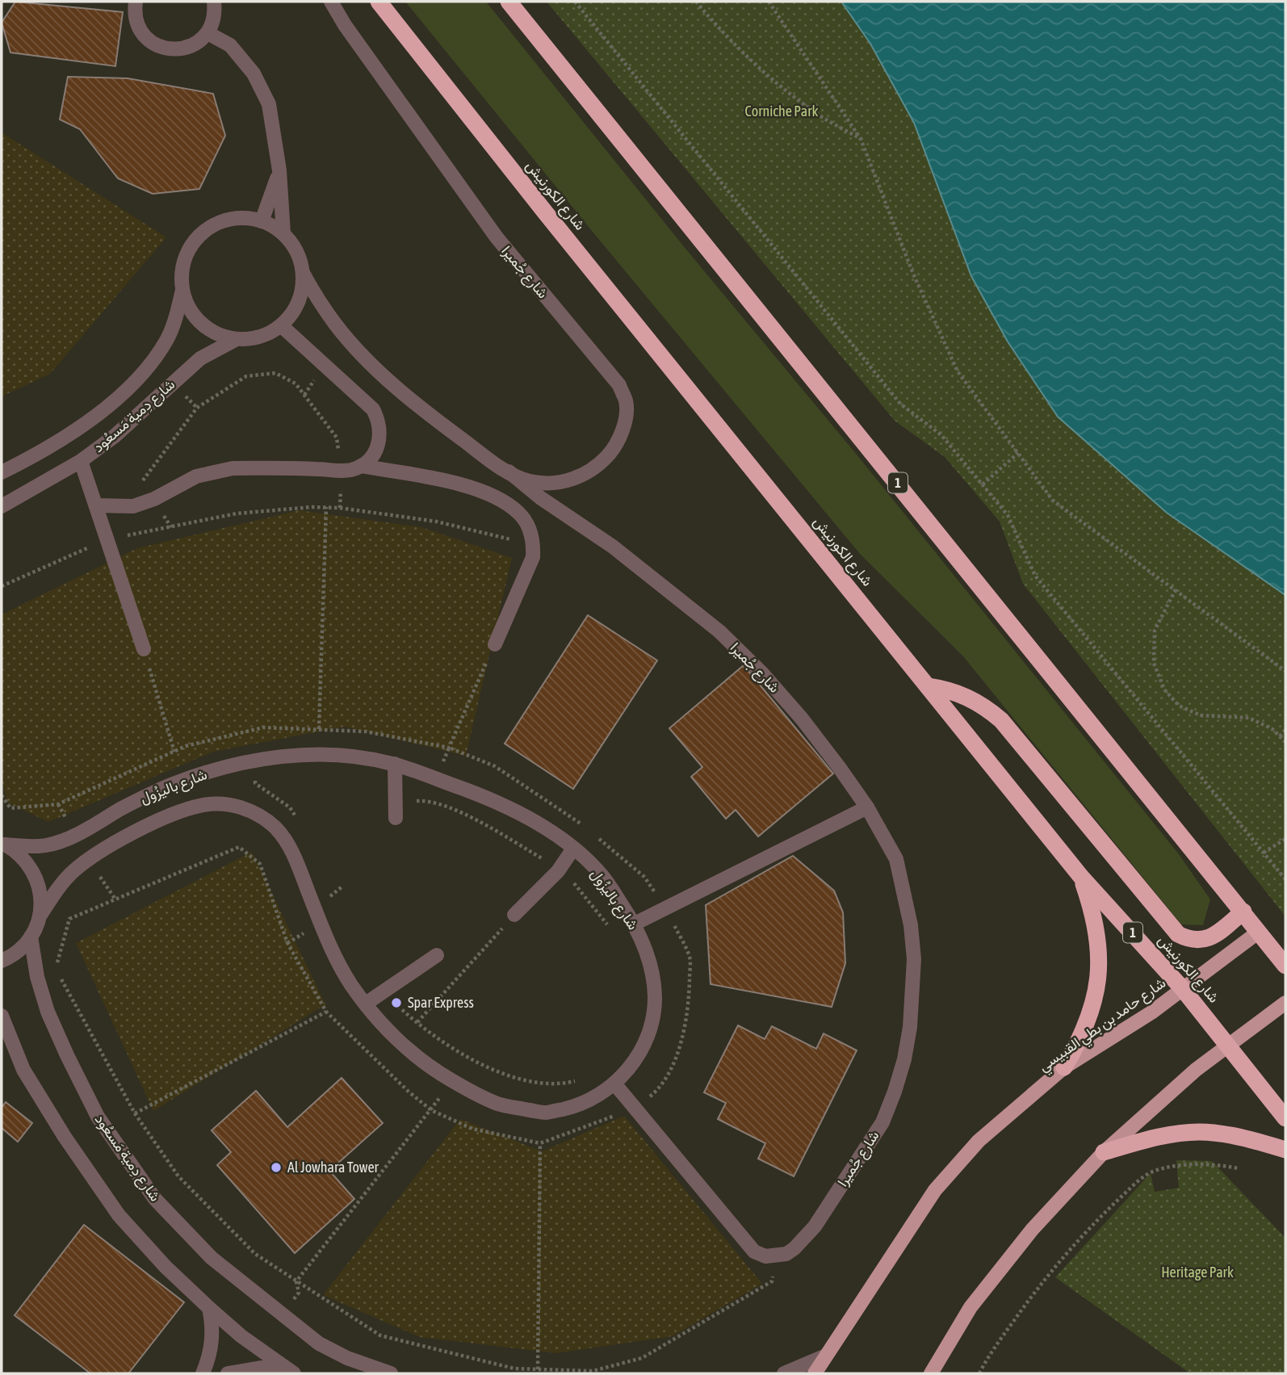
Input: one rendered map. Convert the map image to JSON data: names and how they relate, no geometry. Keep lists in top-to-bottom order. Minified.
{"streets":{"highway":["شارع الكورنيش","1"],"main road":["شارع حامد بن بطي القبيسي"],"street":["شارع جُميرا","شارع دِمية مَسعُود","شارع باليزُول"]},"crossings":[["شارع الكورنيش","شارع حامد بن بطي القبيسي"],["شارع جُميرا","شارع دِمية مَسعُود"],["1","شارع حامد بن بطي القبيسي"]],"parks":["Corniche Park","Heritage Park"],"places":["Spar Express","Al Jowhara Tower"]}
